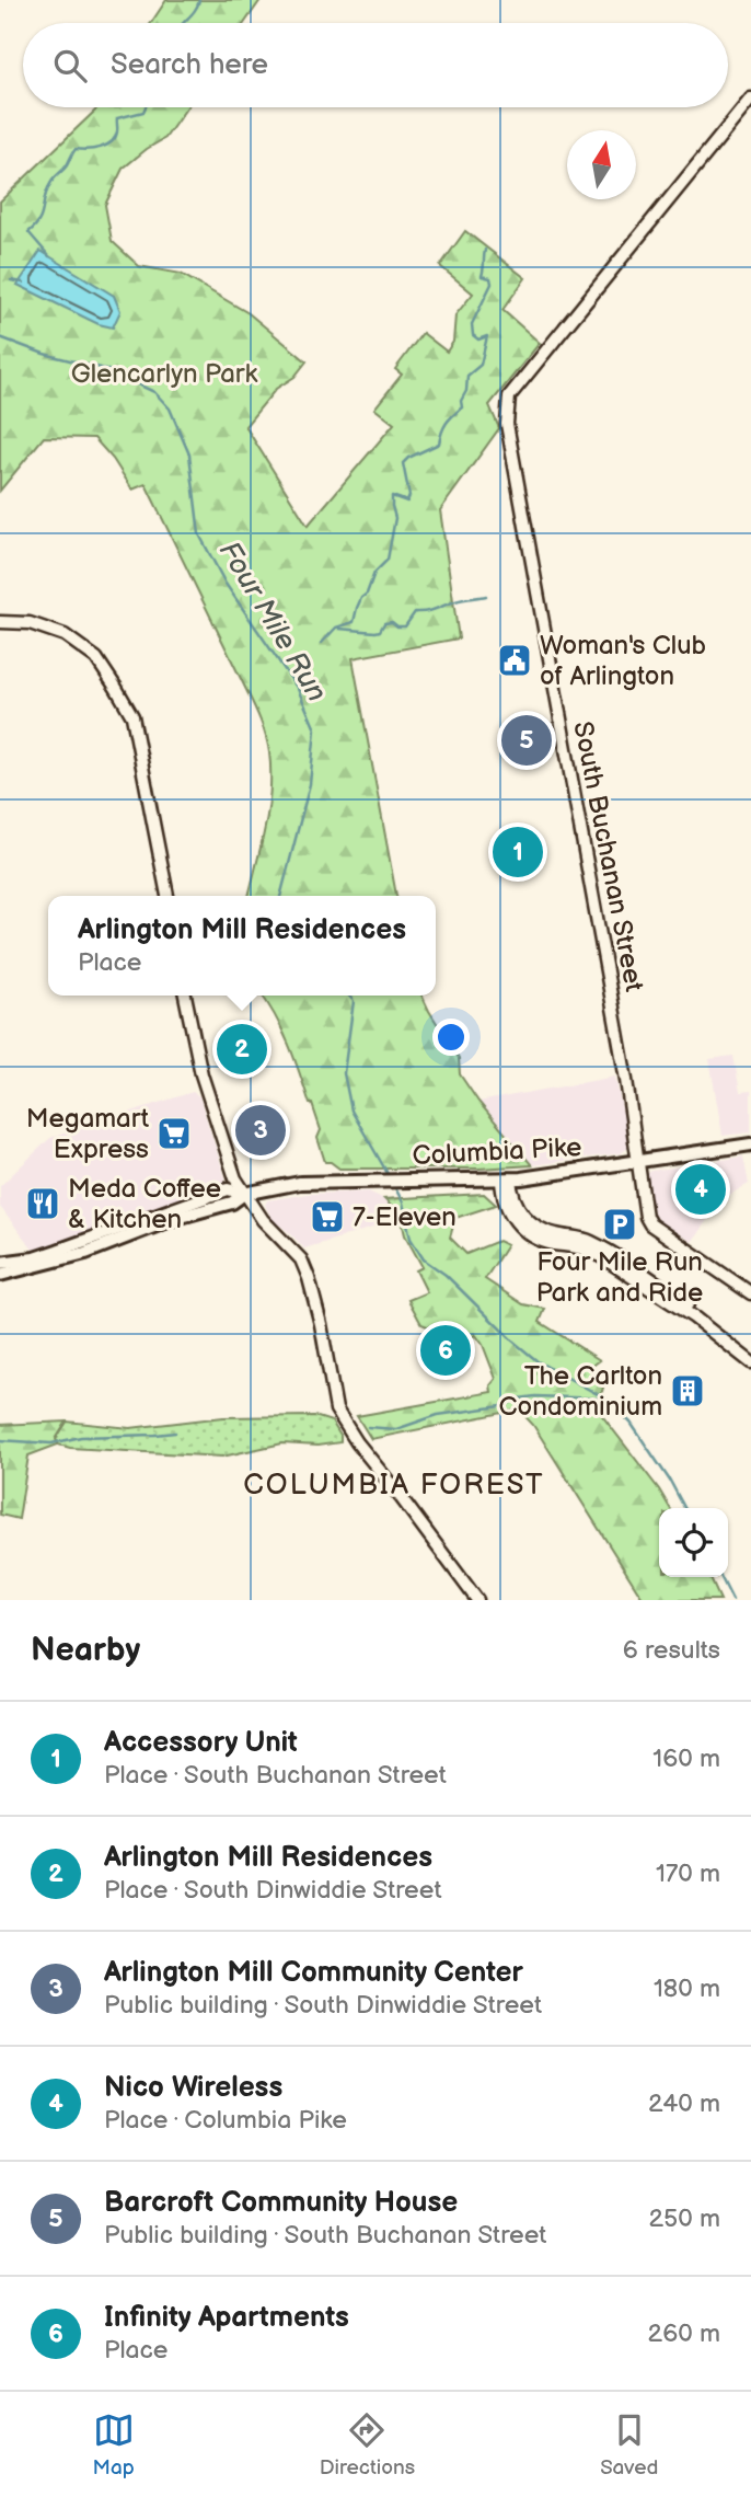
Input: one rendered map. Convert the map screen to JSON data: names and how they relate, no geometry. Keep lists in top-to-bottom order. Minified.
{"streets":{"main road":["Columbia Pike"],"street":["South Buchanan Street"]},"crossings":[["South Buchanan Street","Columbia Pike"]],"districts":["COLUMBIA FOREST"],"water":["Four Mile Run"],"parks":["Glencarlyn Park"],"places":{"public building":["Woman's Club of Arlington"],"supermarket":["Megamart Express","7-Eleven"],"restaurant":["Meda Coffee & Kitchen"],"parking":["Four Mile Run Park and Ride"],"building":["The Carlton Condominium"]},"north":"top","page":{"search":"Search here","pins":["5","1","2","3","4","6"],"popup":["Arlington Mill Residences","Place"],"heading":["Nearby","6 results"],"list":[{"mark":"1","name":"Accessory Unit","note":"Place · South Buchanan Street","value":"160 m"},{"mark":"2","name":"Arlington Mill Residences","note":"Place · South Dinwiddie Street","value":"170 m"},{"mark":"3","name":"Arlington Mill Community Center","note":"Public building · South Dinwiddie Street","value":"180 m"},{"mark":"4","name":"Nico Wireless","note":"Place · Columbia Pike","value":"240 m"},{"mark":"5","name":"Barcroft Community House","note":"Public building · South Buchanan Street","value":"250 m"},{"mark":"6","name":"Infinity Apartments","note":"Place","value":"260 m"}],"nav":["Map","Directions","Saved"]}}
